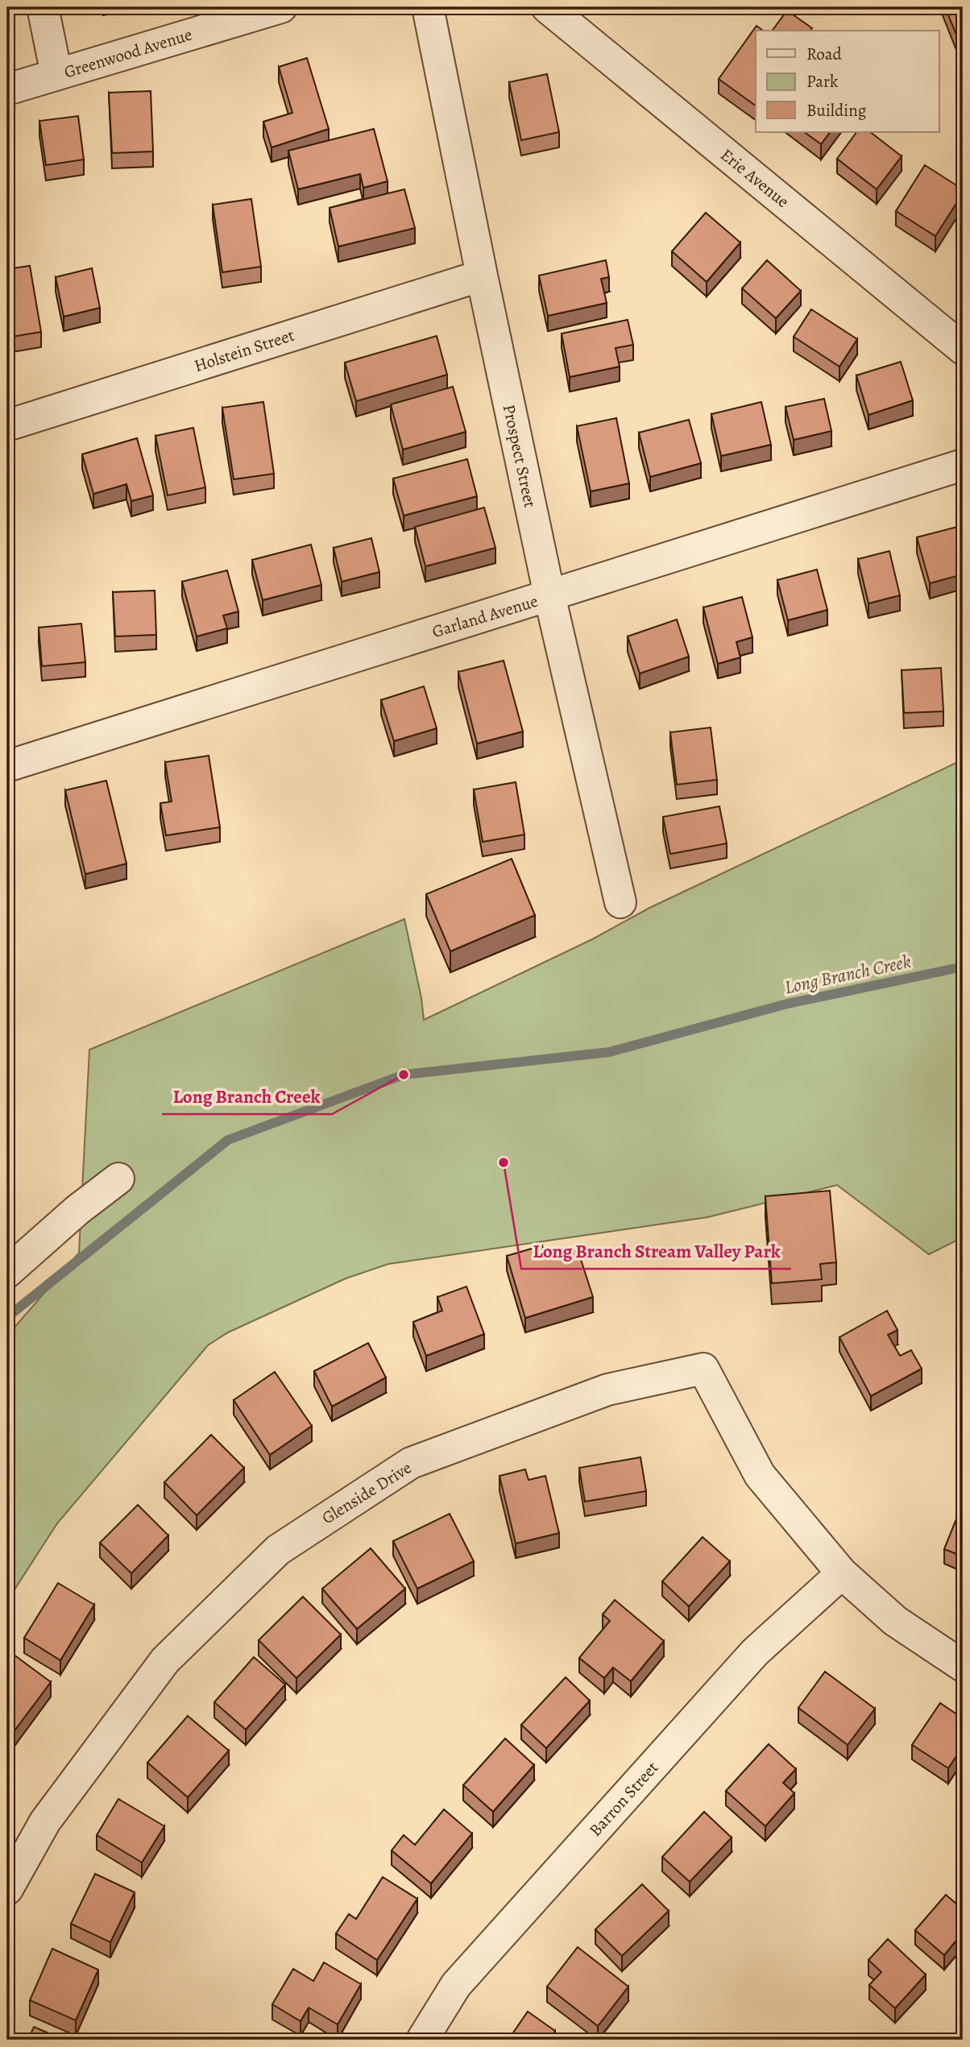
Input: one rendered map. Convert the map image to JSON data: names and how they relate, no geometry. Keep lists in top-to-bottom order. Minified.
{"streets":{"street":["Greenwood Avenue","Erie Avenue","Holstein Street","Prospect Street","Garland Avenue","Glenside Drive","Barron Street"]},"crossings":[["Holstein Street","Prospect Street"],["Prospect Street","Garland Avenue"],["Glenside Drive","Barron Street"]],"water":["Long Branch Creek"],"places":["Long Branch Creek","Long Branch Stream Valley Park"],"legend":["Road","Park","Building"]}
